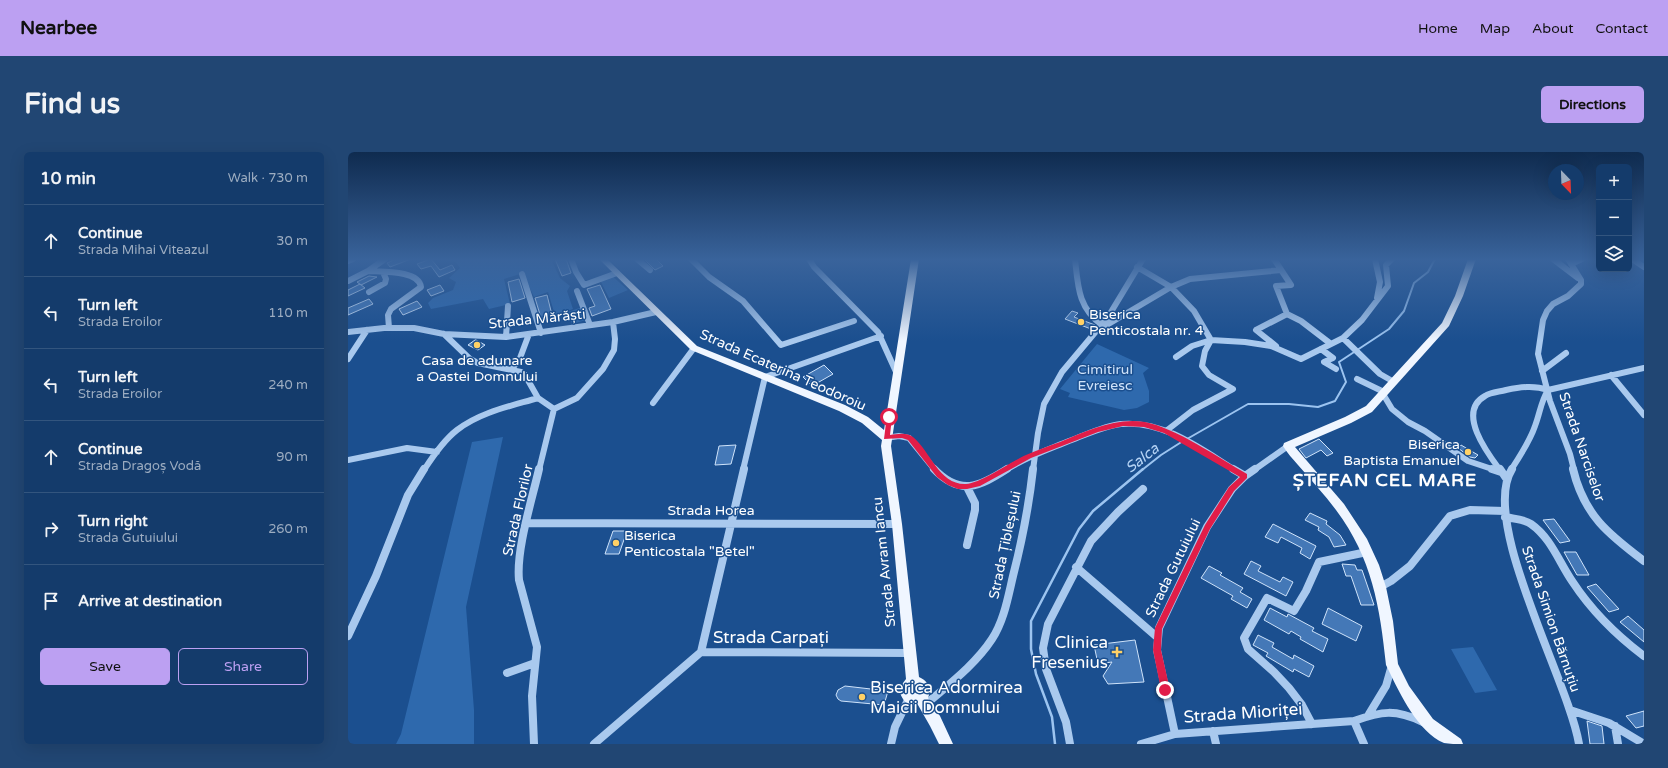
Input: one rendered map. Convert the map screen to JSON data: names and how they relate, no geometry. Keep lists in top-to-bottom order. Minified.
{"streets":{"main road":["Strada Ecaterina Teodoroiu","Strada Avram Iancu"],"street":["Strada Mărăști","Strada Narciselor","Strada Florilor","Strada Horea","Strada Țibleșului","Strada Gutuiului","Strada Simion Bărnuțiu","Strada Carpați","Strada Mioriței"]},"crossings":[["Strada Mărăști","Strada Ecaterina Teodoroiu"],["Strada Ecaterina Teodoroiu","Strada Avram Iancu"],["Strada Florilor","Strada Horea"],["Strada Horea","Strada Avram Iancu"],["Strada Țibleșului","Strada Avram Iancu"],["Strada Avram Iancu","Strada Carpați"],["Strada Gutuiului","Strada Mioriței"]],"districts":["ȘTEFAN CEL MARE"],"water":["Salca"],"parks":["Cimitirul Evreiesc"],"places":{"other":["Biserica Penticostala nr. 4","Casa de adunare a Oastei Domnului","Biserica Baptista Emanuel","Biserica Penticostala \"Betel\"","Biserica Adormirea Maicii Domnului"],"health":["Clinica Fresenius"]},"north":"bottom right","page":{"header":"Nearbee","nav":["Home","Map","About","Contact"],"buttons":["Directions",["Save","Share"]],"title":"Find us","heading":["10 min","Walk · 730 m"],"map_buttons":["+","−"],"list":[["Continue","Strada Mihai Viteazul","30 m"],["Turn left","Strada Eroilor","110 m"],["Turn left","Strada Eroilor","240 m"],["Continue","Strada Dragoș Vodă","90 m"],["Turn right","Strada Gutuiului","260 m"],"Arrive at destination"]}}
